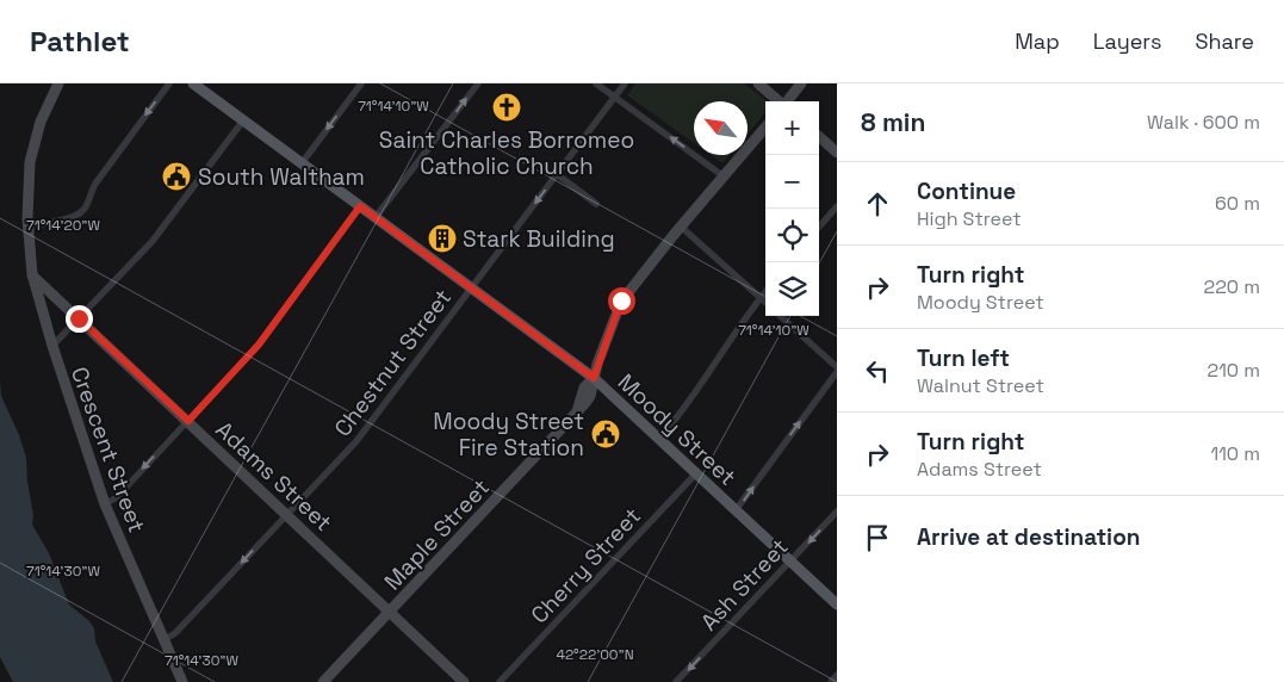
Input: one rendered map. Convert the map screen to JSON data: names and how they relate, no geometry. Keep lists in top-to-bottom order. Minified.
{"streets":{"main road":["Moody Street"],"street":["Chestnut Street","Crescent Street","Adams Street","Maple Street","Cherry Street","Ash Street"]},"crossings":[["Chestnut Street","Moody Street"],["Chestnut Street","Crescent Street"],["Chestnut Street","Adams Street"],["Moody Street","Maple Street"],["Moody Street","Cherry Street"],["Moody Street","Ash Street"],["Crescent Street","Adams Street"],["Adams Street","Maple Street"]],"one_way":["Chestnut Street","Ash Street"],"places":{"church":["Saint Charles Borromeo Catholic Church"],"public building":["South Waltham","Moody Street Fire Station"],"building":["Stark Building"]},"north":"top left","page":{"header":"Pathlet","nav":["Map","Layers","Share"],"heading":["8 min","Walk · 600 m"],"map_buttons":["+","−"],"list":[["Continue","High Street","60 m"],["Turn right","Moody Street","220 m"],["Turn left","Walnut Street","210 m"],["Turn right","Adams Street","110 m"],"Arrive at destination"]},"coordinates":["71°14'10\"W","71°14'20\"W","71°14'30\"W","42°22'00\"N"]}
